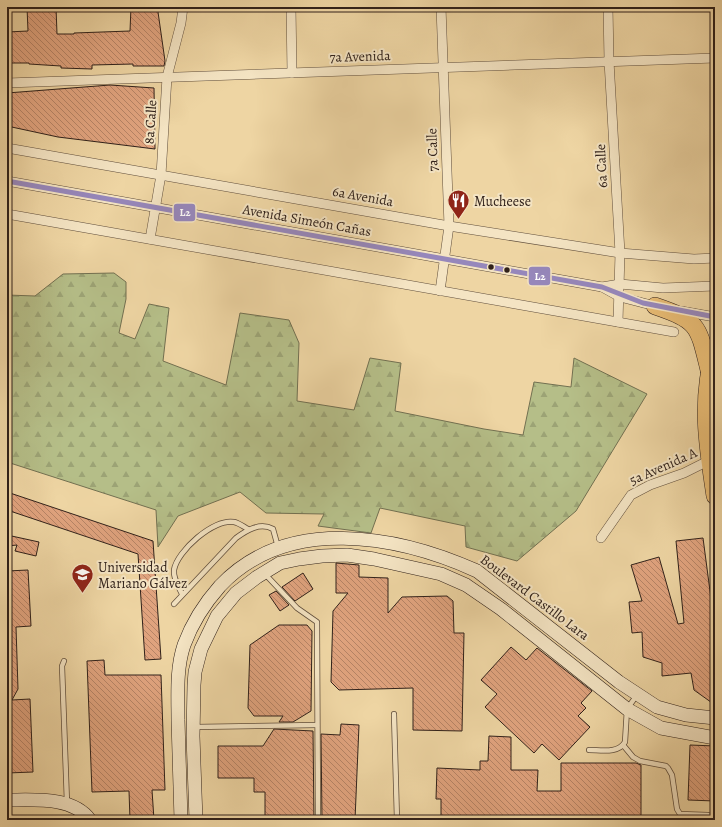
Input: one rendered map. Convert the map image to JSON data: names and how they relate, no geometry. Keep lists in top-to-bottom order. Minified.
{"streets":{"street":["7a Avenida","8a Calle","7a Calle","6a Calle","6a Avenida","Avenida Simeón Cañas","5a Avenida A","Boulevard Castillo Lara"]},"crossings":[["7a Avenida","8a Calle"],["7a Avenida","7a Calle"],["7a Avenida","6a Calle"],["8a Calle","6a Avenida"],["8a Calle","Avenida Simeón Cañas"],["7a Calle","6a Avenida"],["7a Calle","Avenida Simeón Cañas"],["6a Calle","6a Avenida"],["6a Calle","Avenida Simeón Cañas"]],"places":{"restaurant":["Mucheese"],"school or university":["Universidad Mariano Gálvez"]},"lines":["transit line L2"]}
